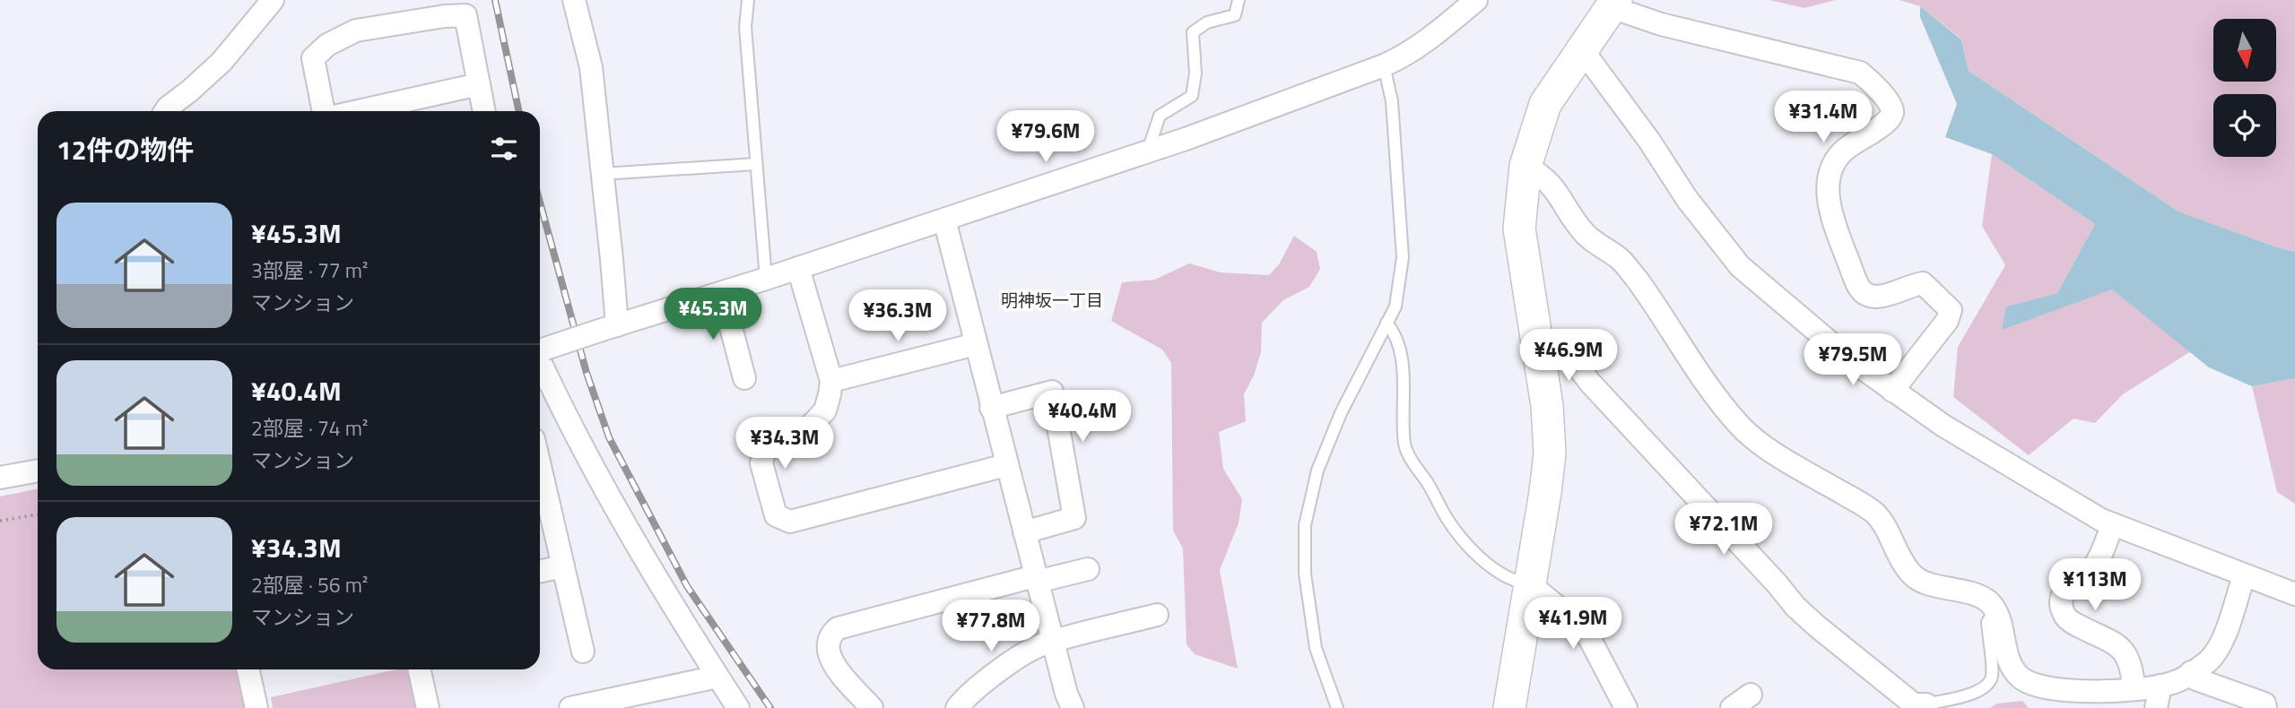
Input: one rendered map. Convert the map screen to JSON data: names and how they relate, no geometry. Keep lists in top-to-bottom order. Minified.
{"districts":["明神坂一丁目"],"north":"bottom","page":{"price":["¥31.4M","¥79.6M","¥45.3M","¥36.3M","¥46.9M","¥79.5M","¥40.4M","¥34.3M","¥72.1M","¥113M","¥41.9M","¥77.8M"],"heading":"12件の物件","list":[{"name":"¥45.3M","note":"3部屋 · 77 m² · マンション"},{"name":"¥40.4M","note":"2部屋 · 74 m² · マンション"},{"name":"¥34.3M","note":"2部屋 · 56 m² · マンション"}]}}
